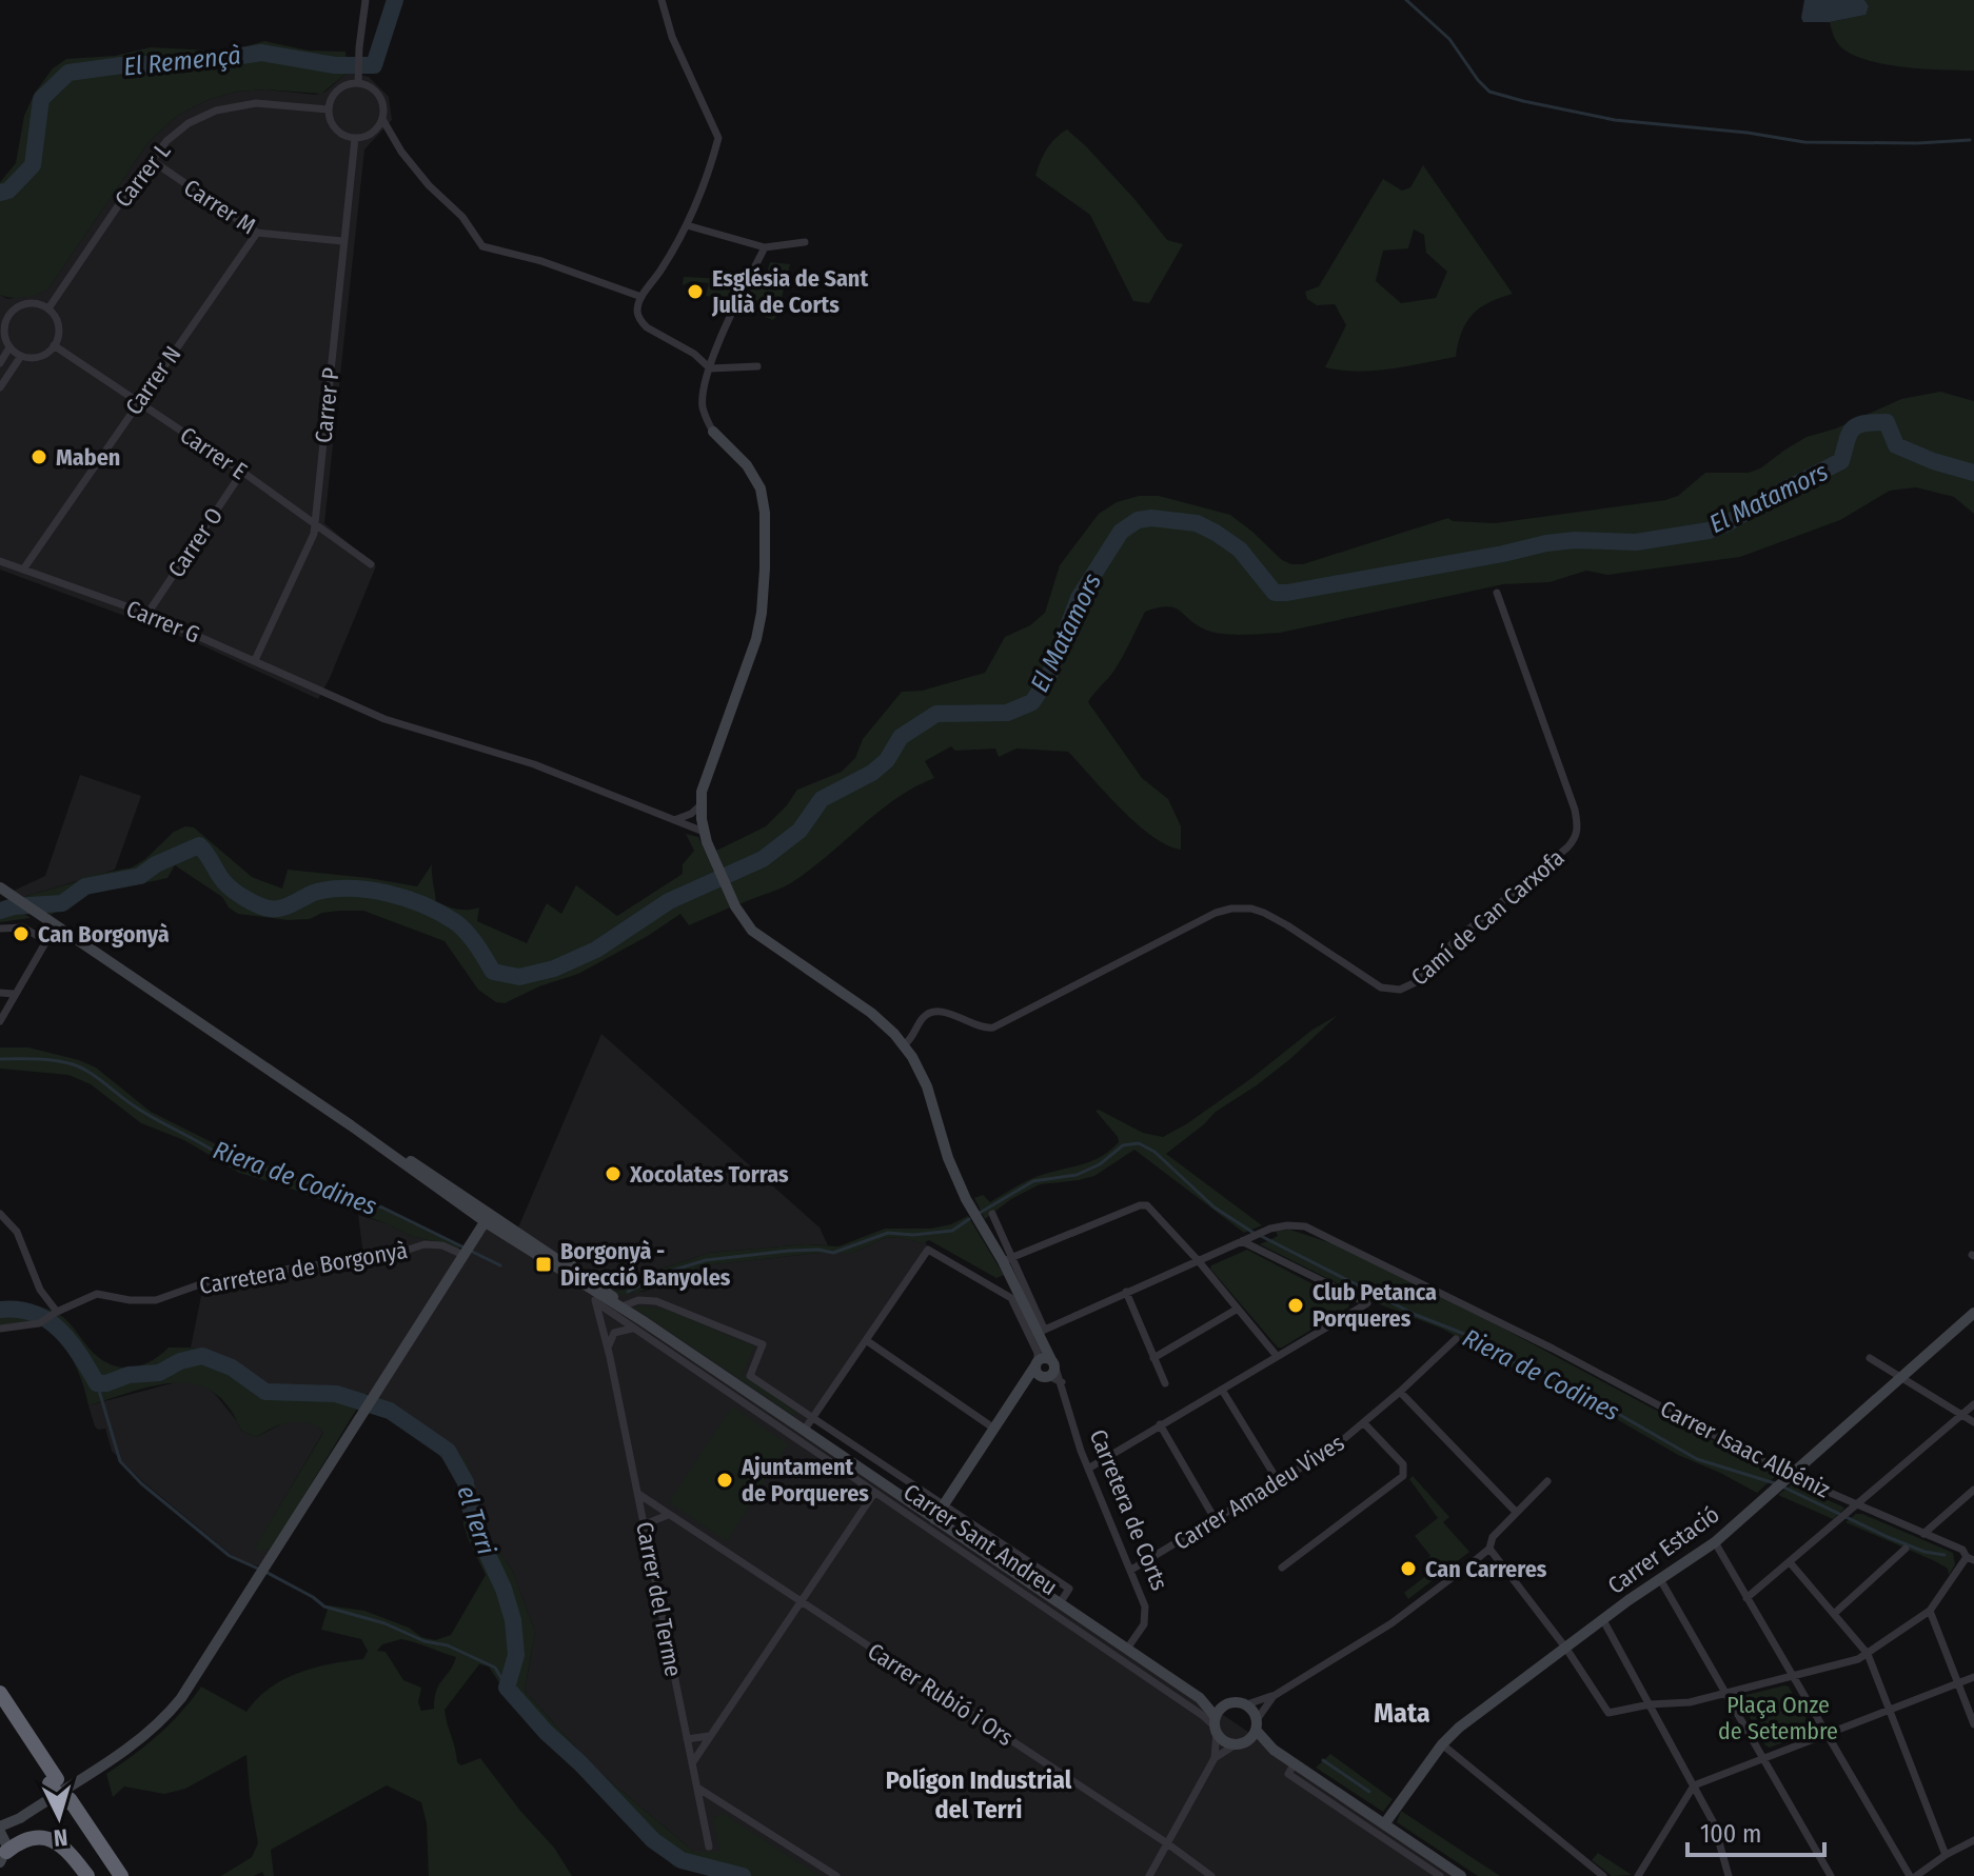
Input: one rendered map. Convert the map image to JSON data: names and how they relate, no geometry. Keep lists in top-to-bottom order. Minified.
{"streets":{"main road":["Carretera de Corts","Carrer Estació"],"street":["Carrer L","Carrer M","Carrer N","Carrer P","Carrer E","Carrer O","Carrer G","Camí de Can Carxofa","Carretera de Borgonyà","Carrer Isaac Albéniz","Carrer Amadeu Vives","Carrer Sant Andreu","Carrer del Terme","Carrer Rubió i Ors"]},"crossings":[["Carrer L","Carrer M"],["Carrer L","Carrer P"],["Carrer L","Carrer E"],["Carrer M","Carrer N"],["Carrer M","Carrer P"],["Carrer N","Carrer E"],["Carrer N","Carrer G"],["Carrer P","Carrer E"],["Carrer P","Carrer G"],["Carrer E","Carrer O"],["Carrer O","Carrer G"],["Carrer G","Carretera de Corts"],["Camí de Can Carxofa","Carretera de Corts"],["Carrer Isaac Albéniz","Carretera de Corts"],["Carrer Isaac Albéniz","Carrer Estació"],["Carrer Amadeu Vives","Carretera de Corts"],["Carrer Sant Andreu","Carrer del Terme"],["Carrer del Terme","Carrer Rubió i Ors"]],"districts":["Mata","Polígon Industrial del Terri"],"water":["El Remençà","El Matamors","Riera de Codines","el Terri"],"parks":["Plaça Onze de Setembre"],"places":{"other":["Església de Sant Julià de Corts","Maben","Can Borgonyà","Xocolates Torras","Club Petanca Porqueres","Ajuntament de Porqueres","Can Carreres"],"transit":["Borgonyà - Direcció Banyoles"]},"scale_bar":"100 m","north":"bottom"}
